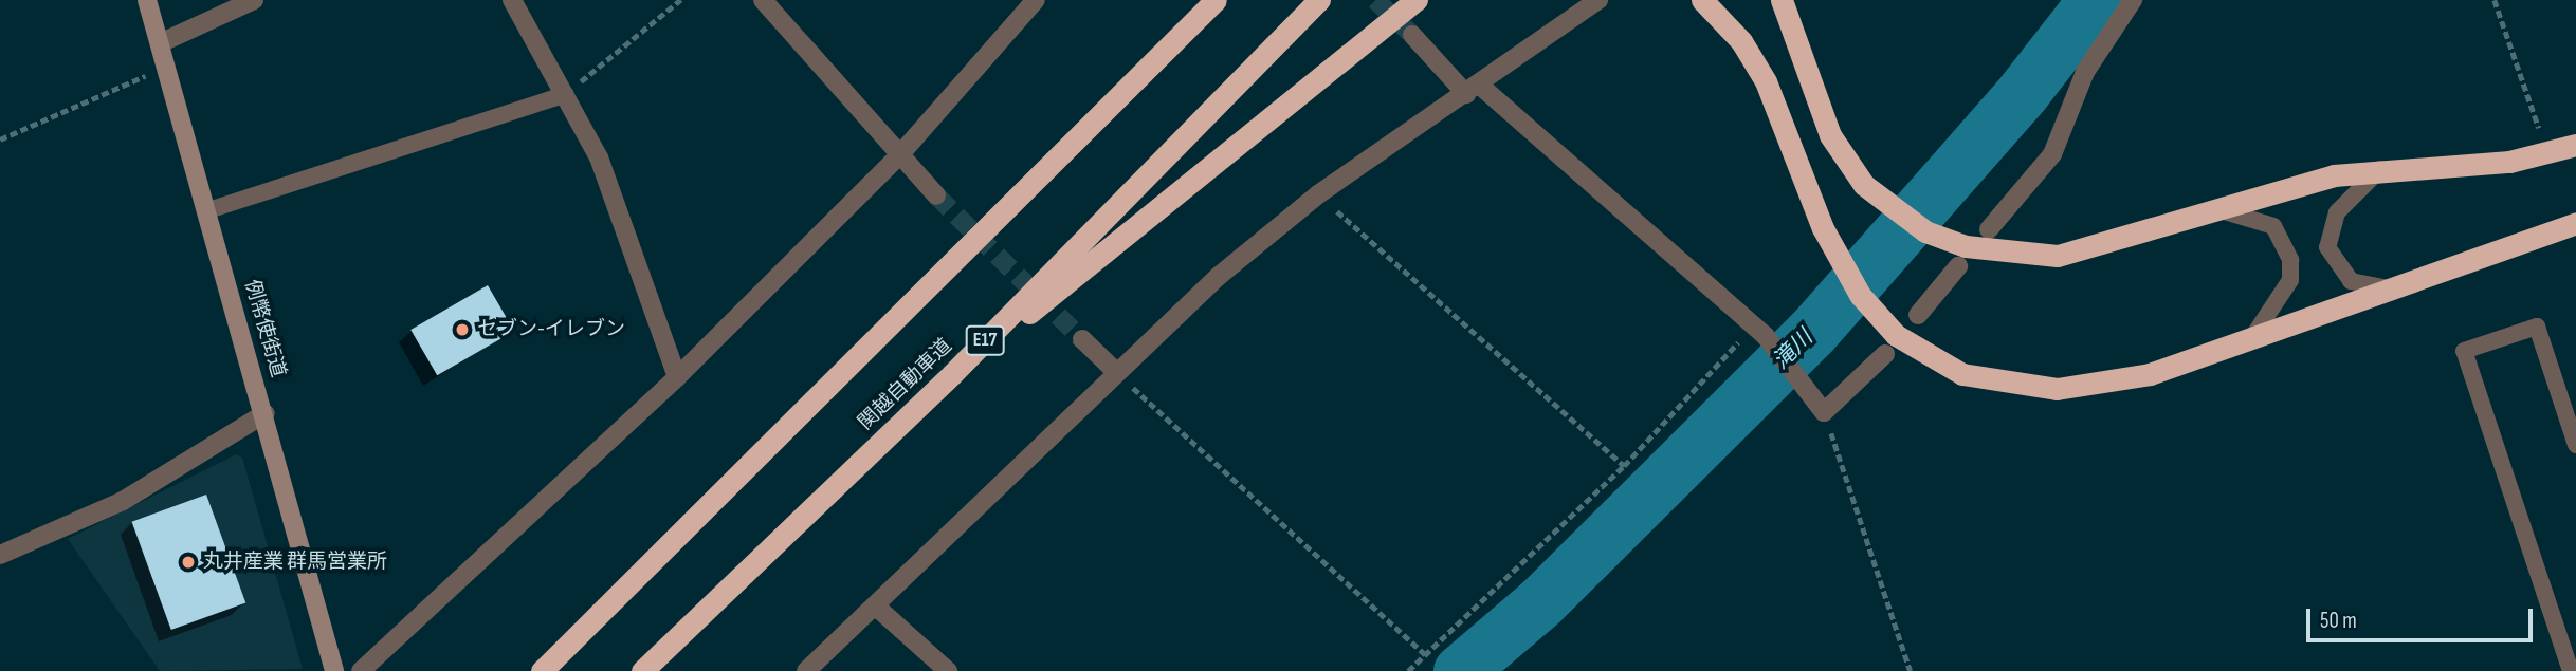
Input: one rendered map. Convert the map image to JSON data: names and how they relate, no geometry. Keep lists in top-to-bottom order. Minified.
{"streets":{"highway":["E17","関越自動車道"],"main road":["例幣使街道"]},"water":["滝川"],"places":["セブン-イレブン","丸井産業 群馬営業所"],"scale_bar":"50 m"}
